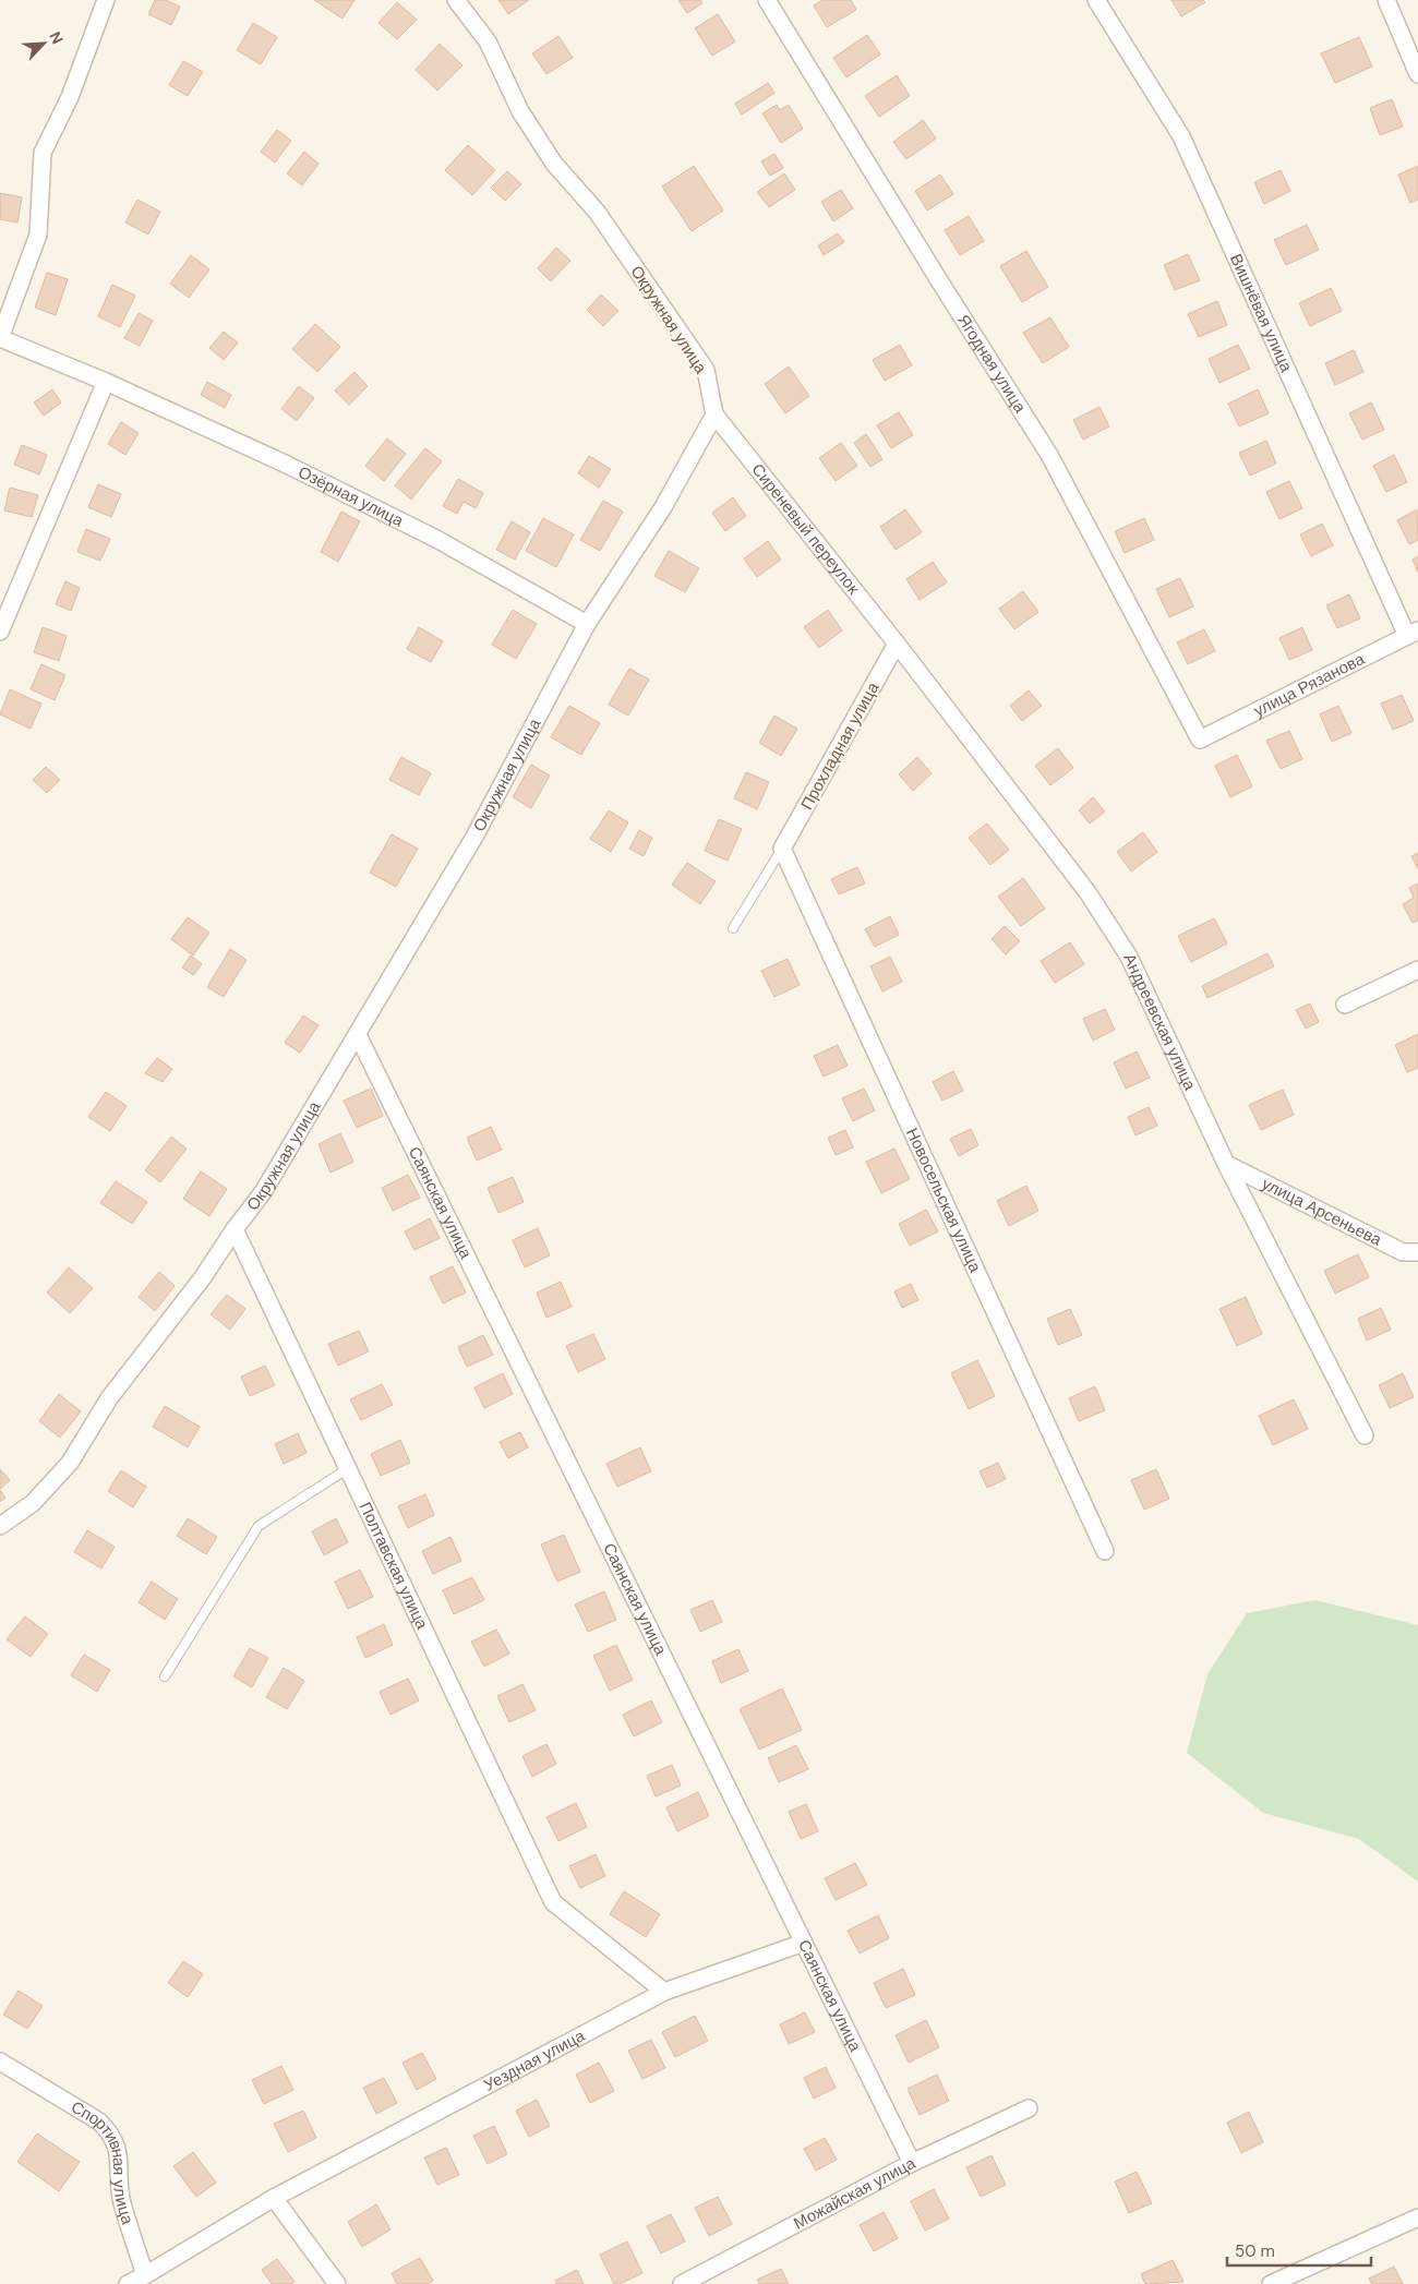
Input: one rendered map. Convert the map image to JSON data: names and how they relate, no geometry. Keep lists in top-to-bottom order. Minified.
{"streets":{"street":["Вишнёвая улица","Окружная улица","Ягодная улица","Озёрная улица","Сиреневый переулок","улица Рязанова","Прохладная улица","Андреевская улица","Новосельская улица","Саянская улица","улица Арсеньева","Полтавская улица","Уездная улица","Спортивная улица","Можайская улица"]},"crossings":[["Вишнёвая улица","улица Рязанова"],["Окружная улица","Озёрная улица"],["Окружная улица","Сиреневый переулок"],["Окружная улица","Саянская улица"],["Окружная улица","Полтавская улица"],["Ягодная улица","улица Рязанова"],["Сиреневый переулок","Прохладная улица"],["Сиреневый переулок","Андреевская улица"],["Прохладная улица","Андреевская улица"],["Прохладная улица","Новосельская улица"],["Андреевская улица","улица Арсеньева"],["Саянская улица","Уездная улица"],["Саянская улица","Можайская улица"],["Полтавская улица","Уездная улица"],["Уездная улица","Спортивная улица"]],"scale_bar":"50 m","north":"top right"}
